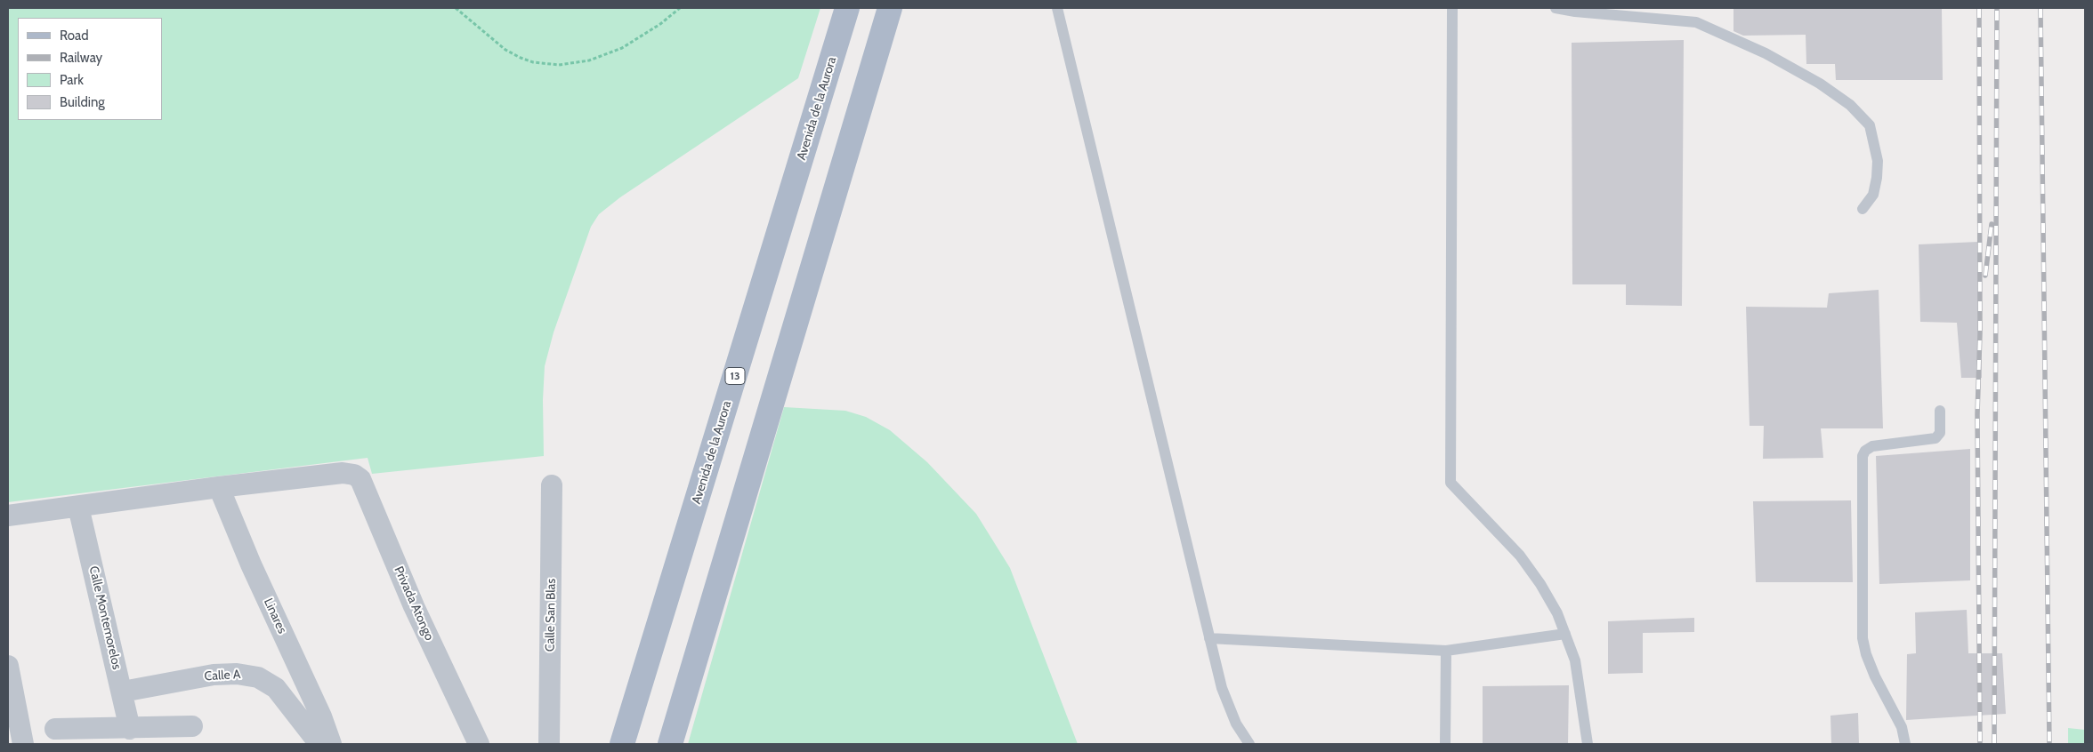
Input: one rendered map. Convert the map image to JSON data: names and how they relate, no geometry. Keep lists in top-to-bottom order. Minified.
{"streets":{"main road":["Avenida de la Aurora","13"],"street":["Privada Atongo","Calle San Blas","Linares","Calle Montemorelos","Calle A"]},"crossings":[["Privada Atongo","Linares"],["Calle Montemorelos","Calle A"]],"legend":["Road","Railway","Park","Building"]}
